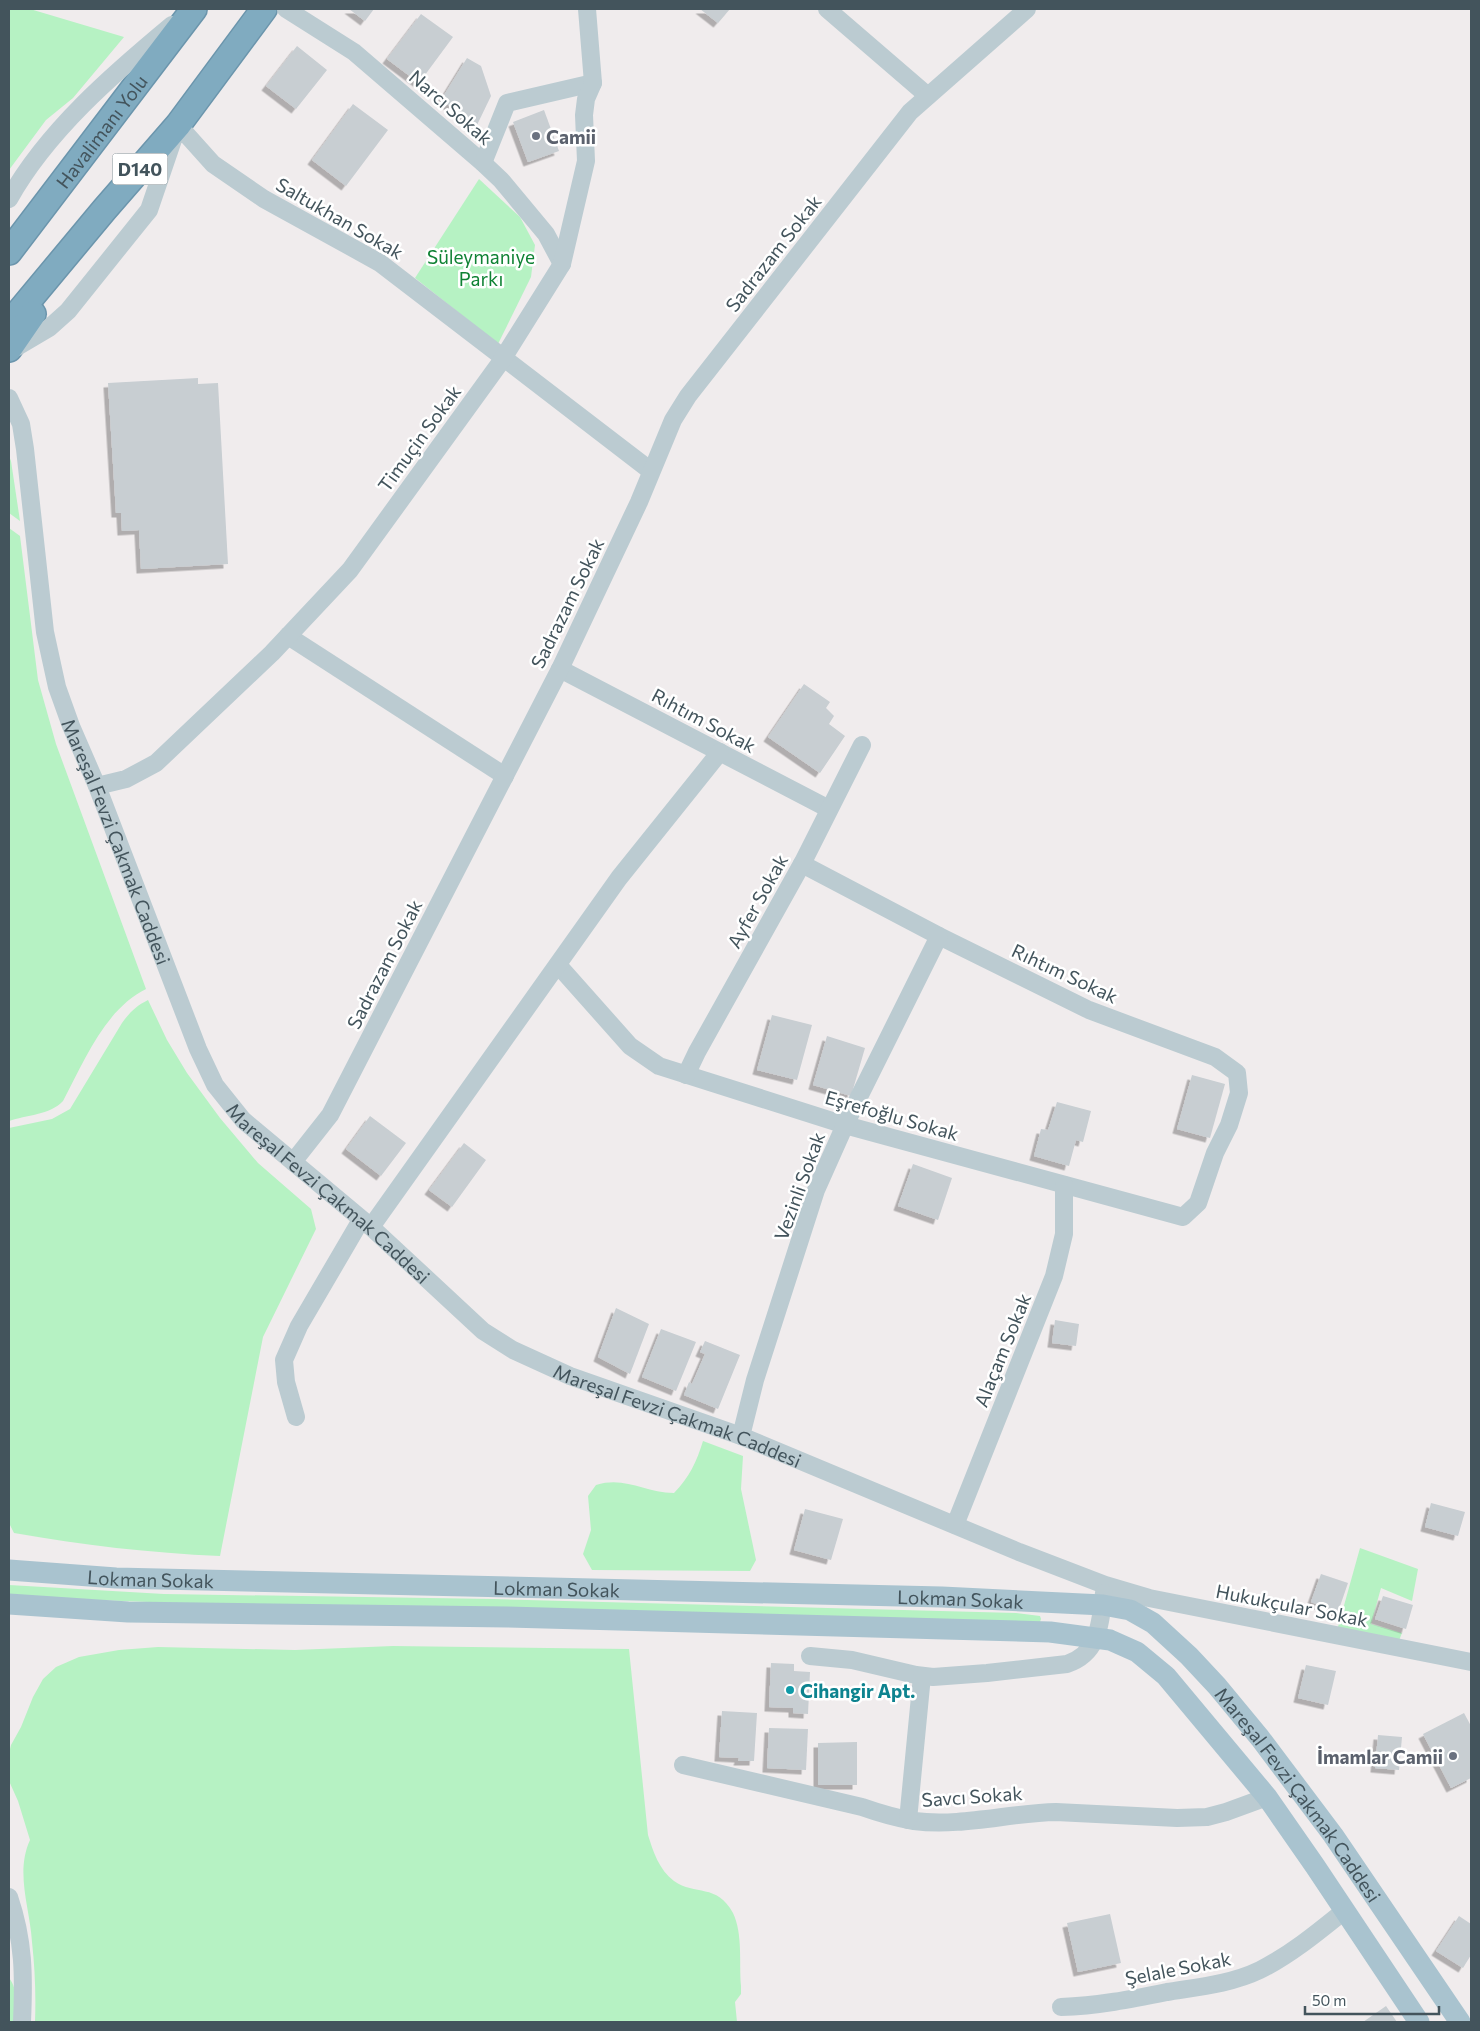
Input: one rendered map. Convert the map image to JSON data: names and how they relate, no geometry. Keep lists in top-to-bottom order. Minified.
{"streets":{"highway":["Havalimanı Yolu","D140"],"main road":["Mareşal Fevzi Çakmak Caddesi","Lokman Sokak"],"street":["Narcı Sokak","Saltukhan Sokak","Sadrazam Sokak","Timuçin Sokak","Rıhtım Sokak","Ayfer Sokak","Eşrefoğlu Sokak","Vezinli Sokak","Alaçam Sokak","Hukukçular Sokak","Savcı Sokak","Şelale Sokak"]},"crossings":[["Narcı Sokak","Timuçin Sokak"],["D140","Saltukhan Sokak"],["Saltukhan Sokak","Sadrazam Sokak"],["Saltukhan Sokak","Timuçin Sokak"],["Sadrazam Sokak","Rıhtım Sokak"],["Sadrazam Sokak","Mareşal Fevzi Çakmak Caddesi"],["Timuçin Sokak","Mareşal Fevzi Çakmak Caddesi"],["Rıhtım Sokak","Ayfer Sokak"],["Rıhtım Sokak","Eşrefoğlu Sokak"],["Rıhtım Sokak","Vezinli Sokak"],["Mareşal Fevzi Çakmak Caddesi","Vezinli Sokak"],["Mareşal Fevzi Çakmak Caddesi","Alaçam Sokak"],["Mareşal Fevzi Çakmak Caddesi","Lokman Sokak"],["Mareşal Fevzi Çakmak Caddesi","Hukukçular Sokak"],["Mareşal Fevzi Çakmak Caddesi","Savcı Sokak"],["Mareşal Fevzi Çakmak Caddesi","Şelale Sokak"],["Ayfer Sokak","Eşrefoğlu Sokak"],["Eşrefoğlu Sokak","Vezinli Sokak"],["Eşrefoğlu Sokak","Alaçam Sokak"],["Lokman Sokak","Hukukçular Sokak"]],"parks":["Süleymaniye Parkı"],"places":["Camii","Cihangir Apt.","İmamlar Camii"],"scale_bar":"50 m"}
